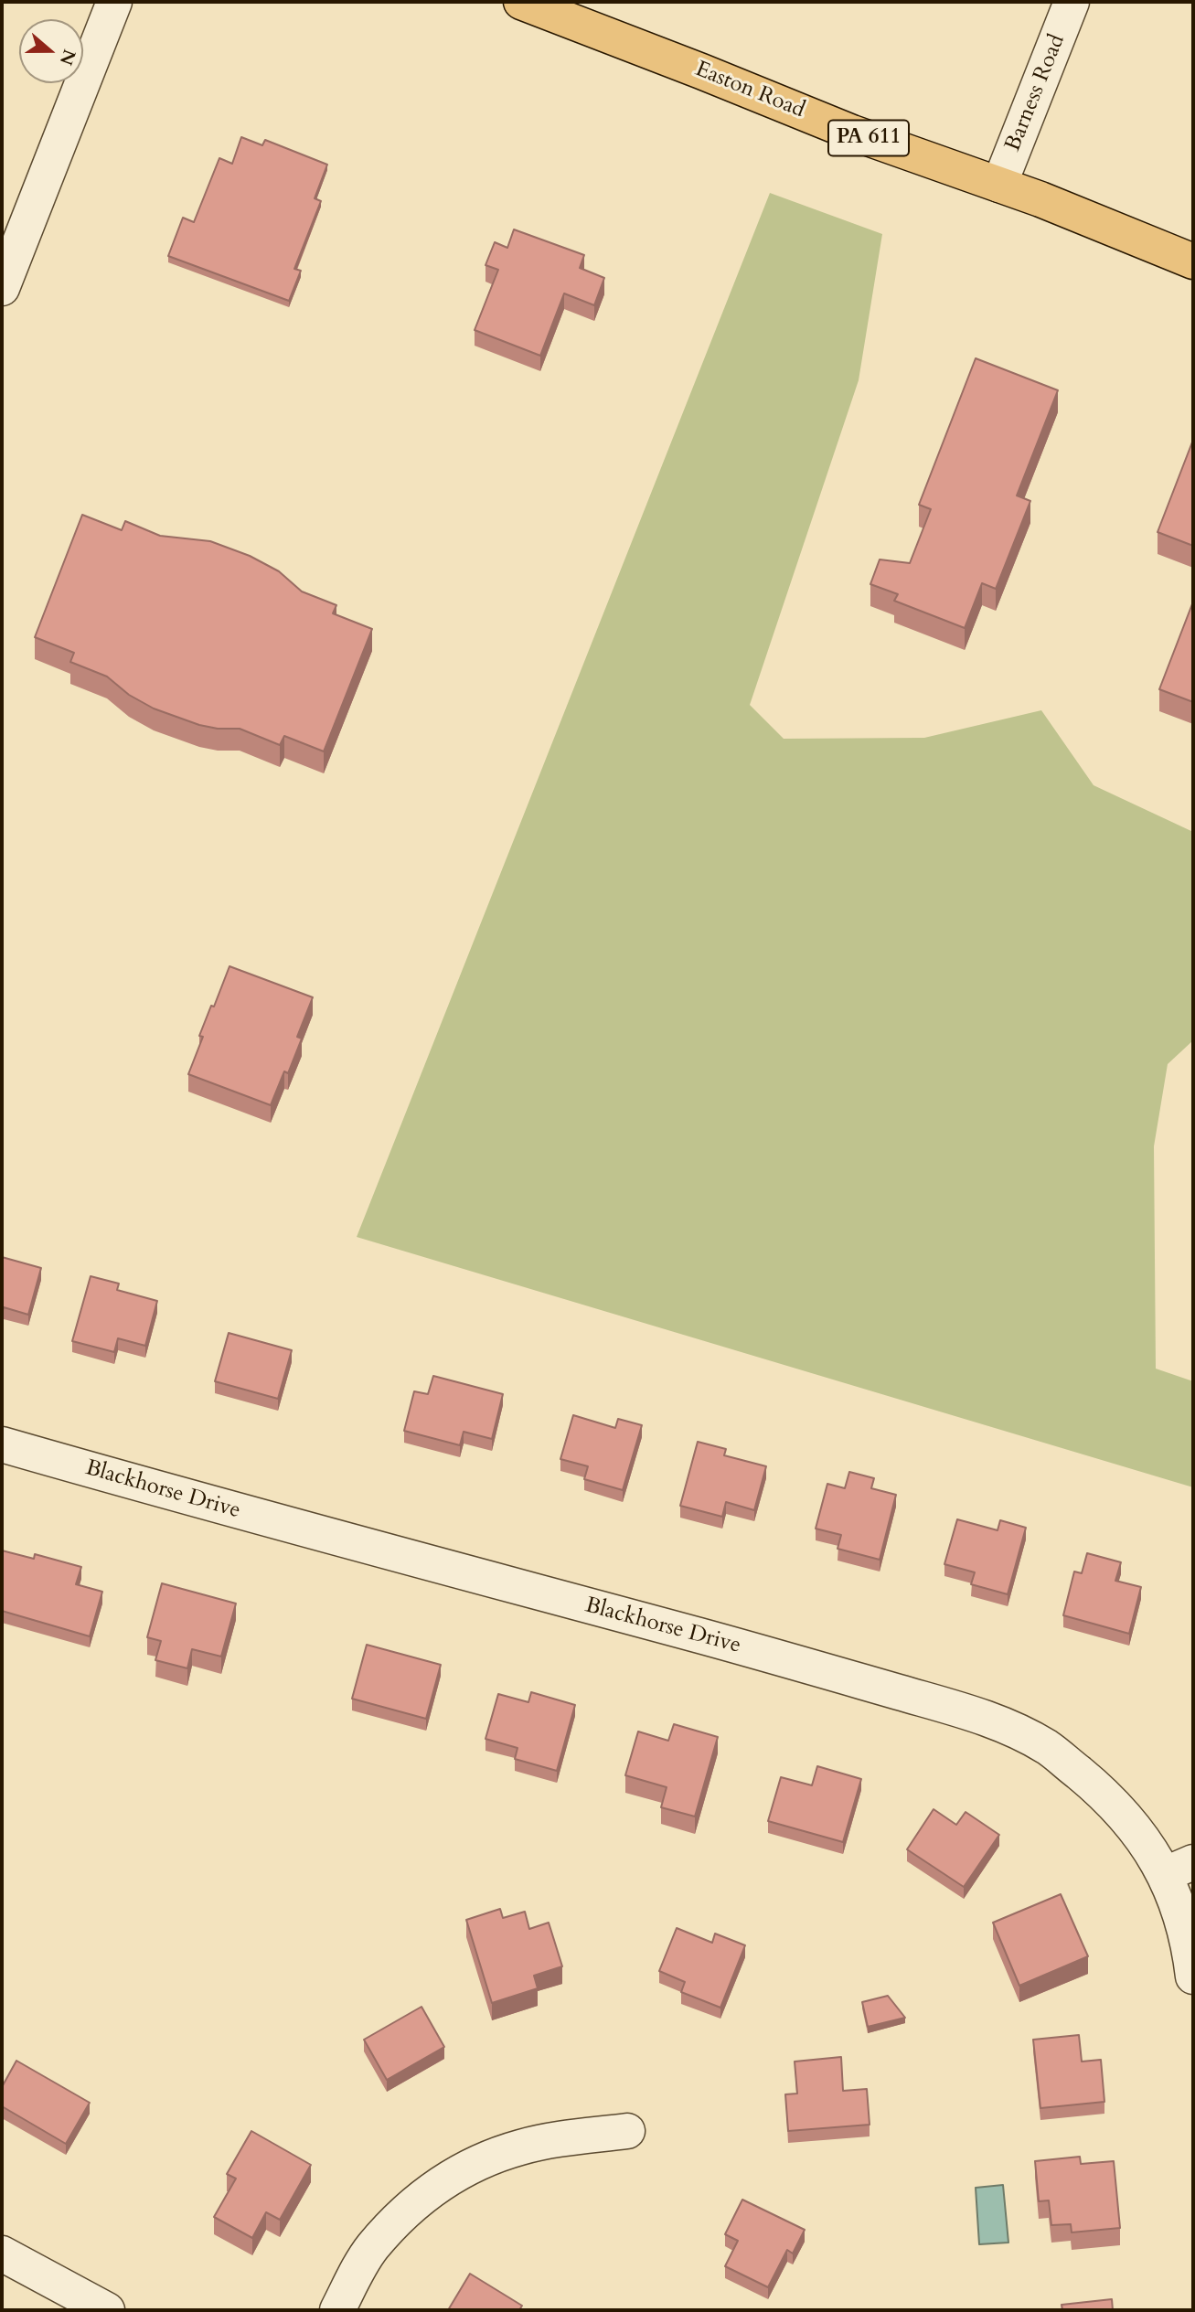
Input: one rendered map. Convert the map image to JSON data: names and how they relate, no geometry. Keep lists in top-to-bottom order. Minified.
{"streets":{"highway":["Easton Road","PA 611"],"street":["Barness Road","Blackhorse Drive"]},"crossings":[["Easton Road","Barness Road"]],"north":"right"}
